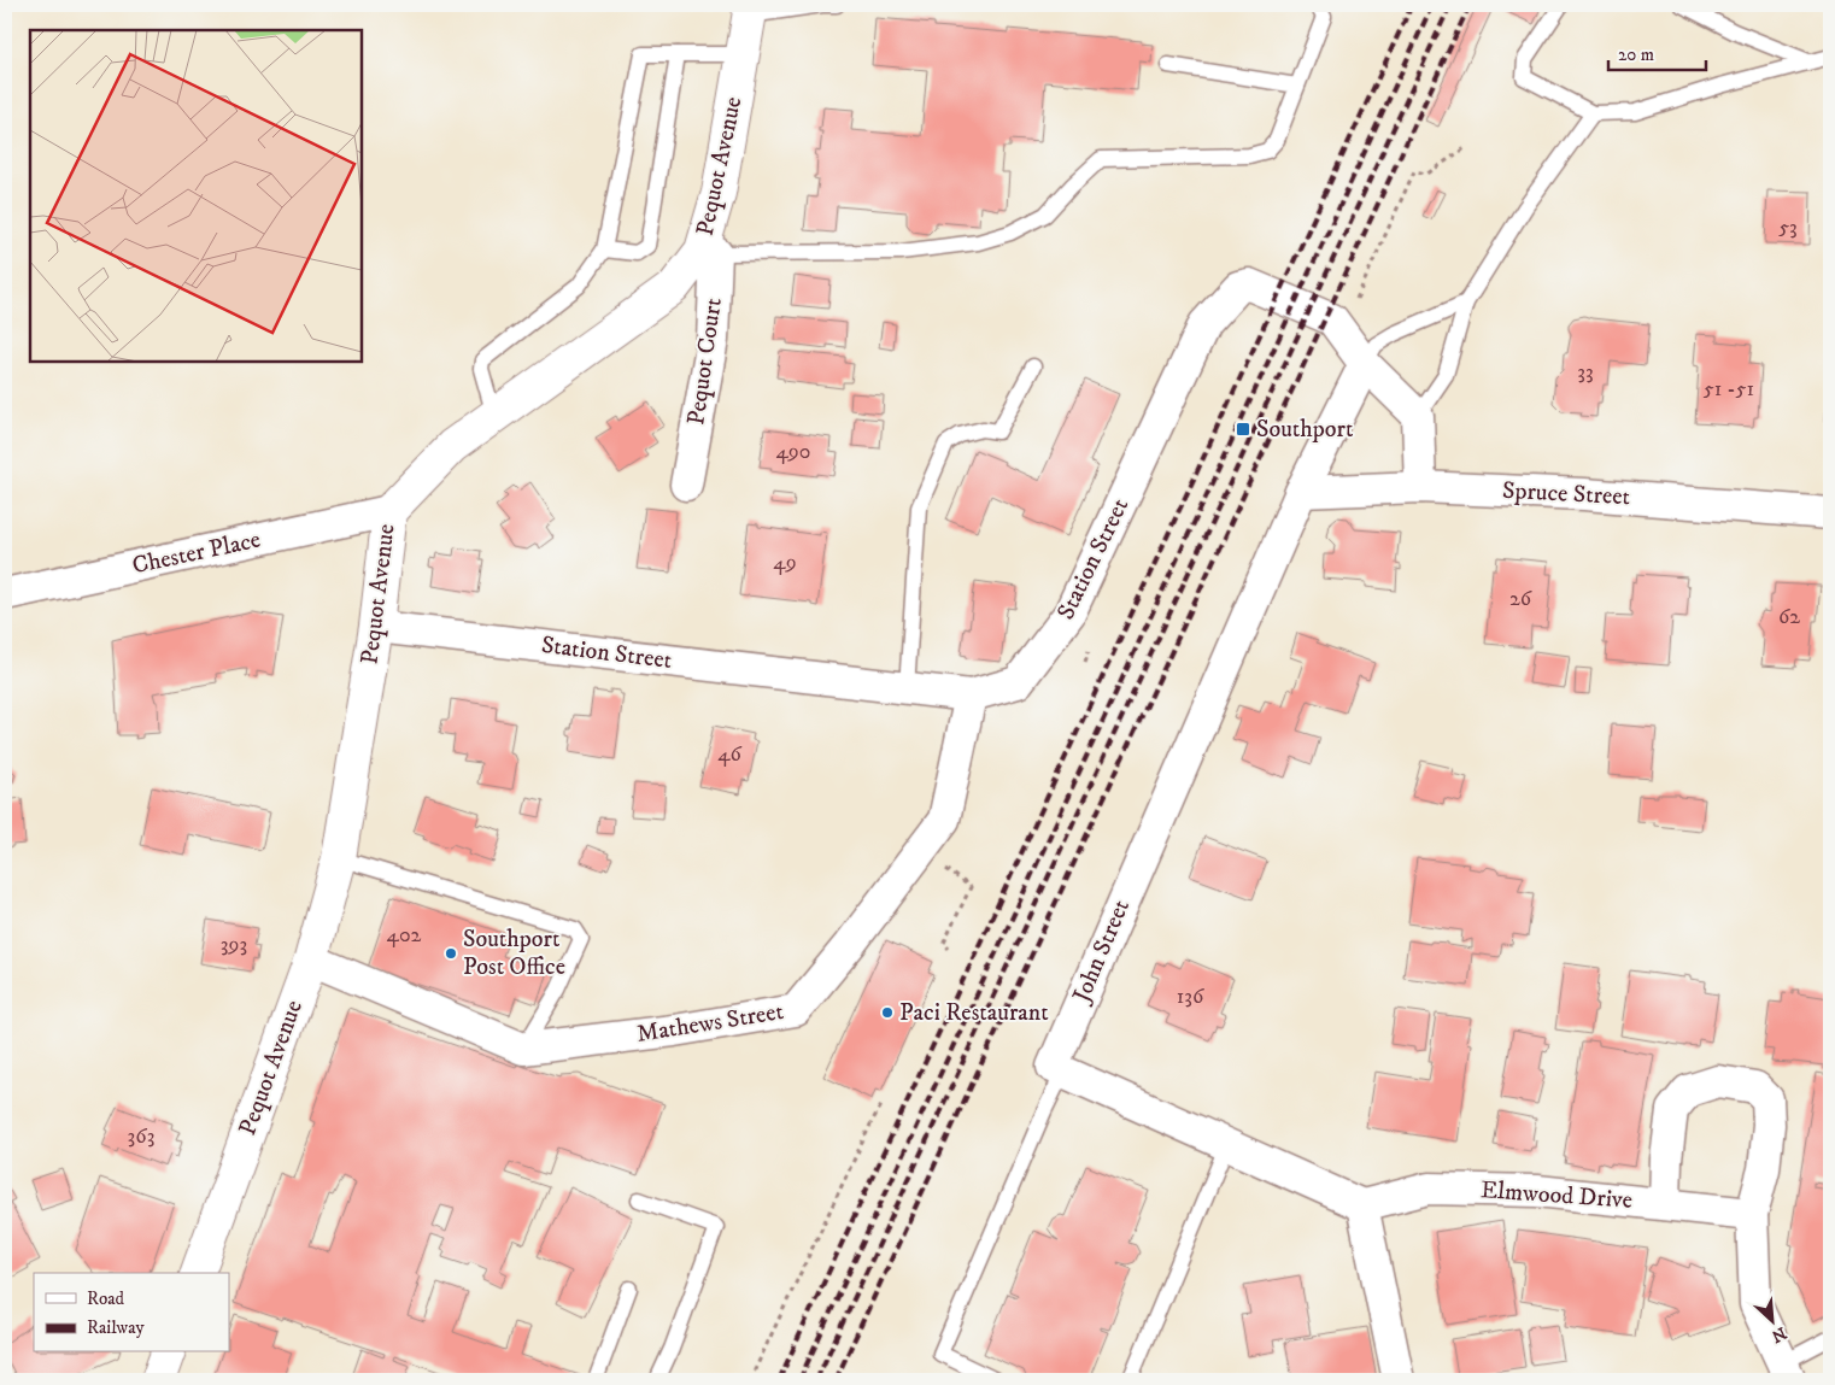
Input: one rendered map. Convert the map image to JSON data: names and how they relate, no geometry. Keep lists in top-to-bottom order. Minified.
{"streets":{"street":["Pequot Avenue","Pequot Court","Spruce Street","Chester Place","Station Street","John Street","Mathews Street","Elmwood Drive"]},"crossings":[["Pequot Avenue","Pequot Court"],["Pequot Avenue","Chester Place"],["Pequot Avenue","Station Street"],["Pequot Avenue","Mathews Street"],["Spruce Street","John Street"],["Station Street","John Street"],["Station Street","Mathews Street"]],"places":{"transit":["Southport"],"other":["Southport Post Office","Paci Restaurant"]},"house_numbers":["53","33","51 -51","490","49","26","62","46","402","393","136","363"],"legend":["Road","Railway"],"scale_bar":"20 m","north":"bottom right"}
